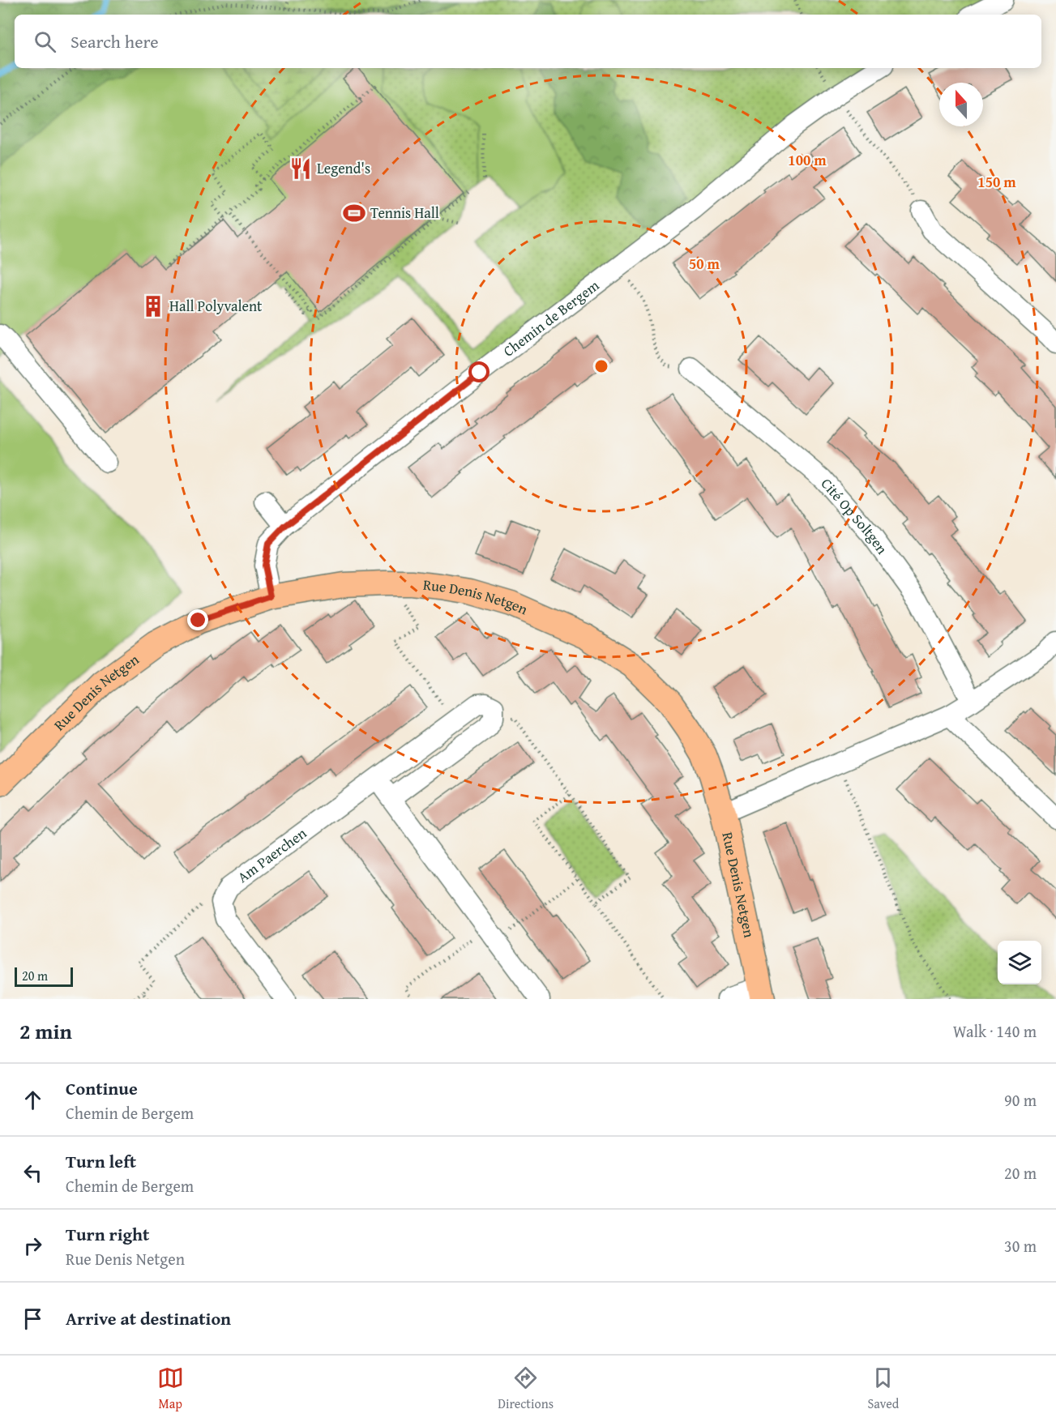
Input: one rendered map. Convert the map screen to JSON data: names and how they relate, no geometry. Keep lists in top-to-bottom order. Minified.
{"streets":{"main road":["Rue Denis Netgen"],"street":["Chemin de Bergem","Cité Op Soltgen","Am Paerchen"]},"crossings":[["Chemin de Bergem","Rue Denis Netgen"]],"places":{"restaurant":["Legend's"],"sports":["Tennis Hall"],"building":["Hall Polyvalent"]},"scale_bar":"20 m","north":"top","page":{"search":"Search here","scale":"20 m","heading":["2 min","Walk · 140 m"],"list":[["Continue","Chemin de Bergem","90 m"],["Turn left","Chemin de Bergem","20 m"],["Turn right","Rue Denis Netgen","30 m"],"Arrive at destination"],"nav":["Map","Directions","Saved"]},"rings":["100 m","150 m","50 m"]}
